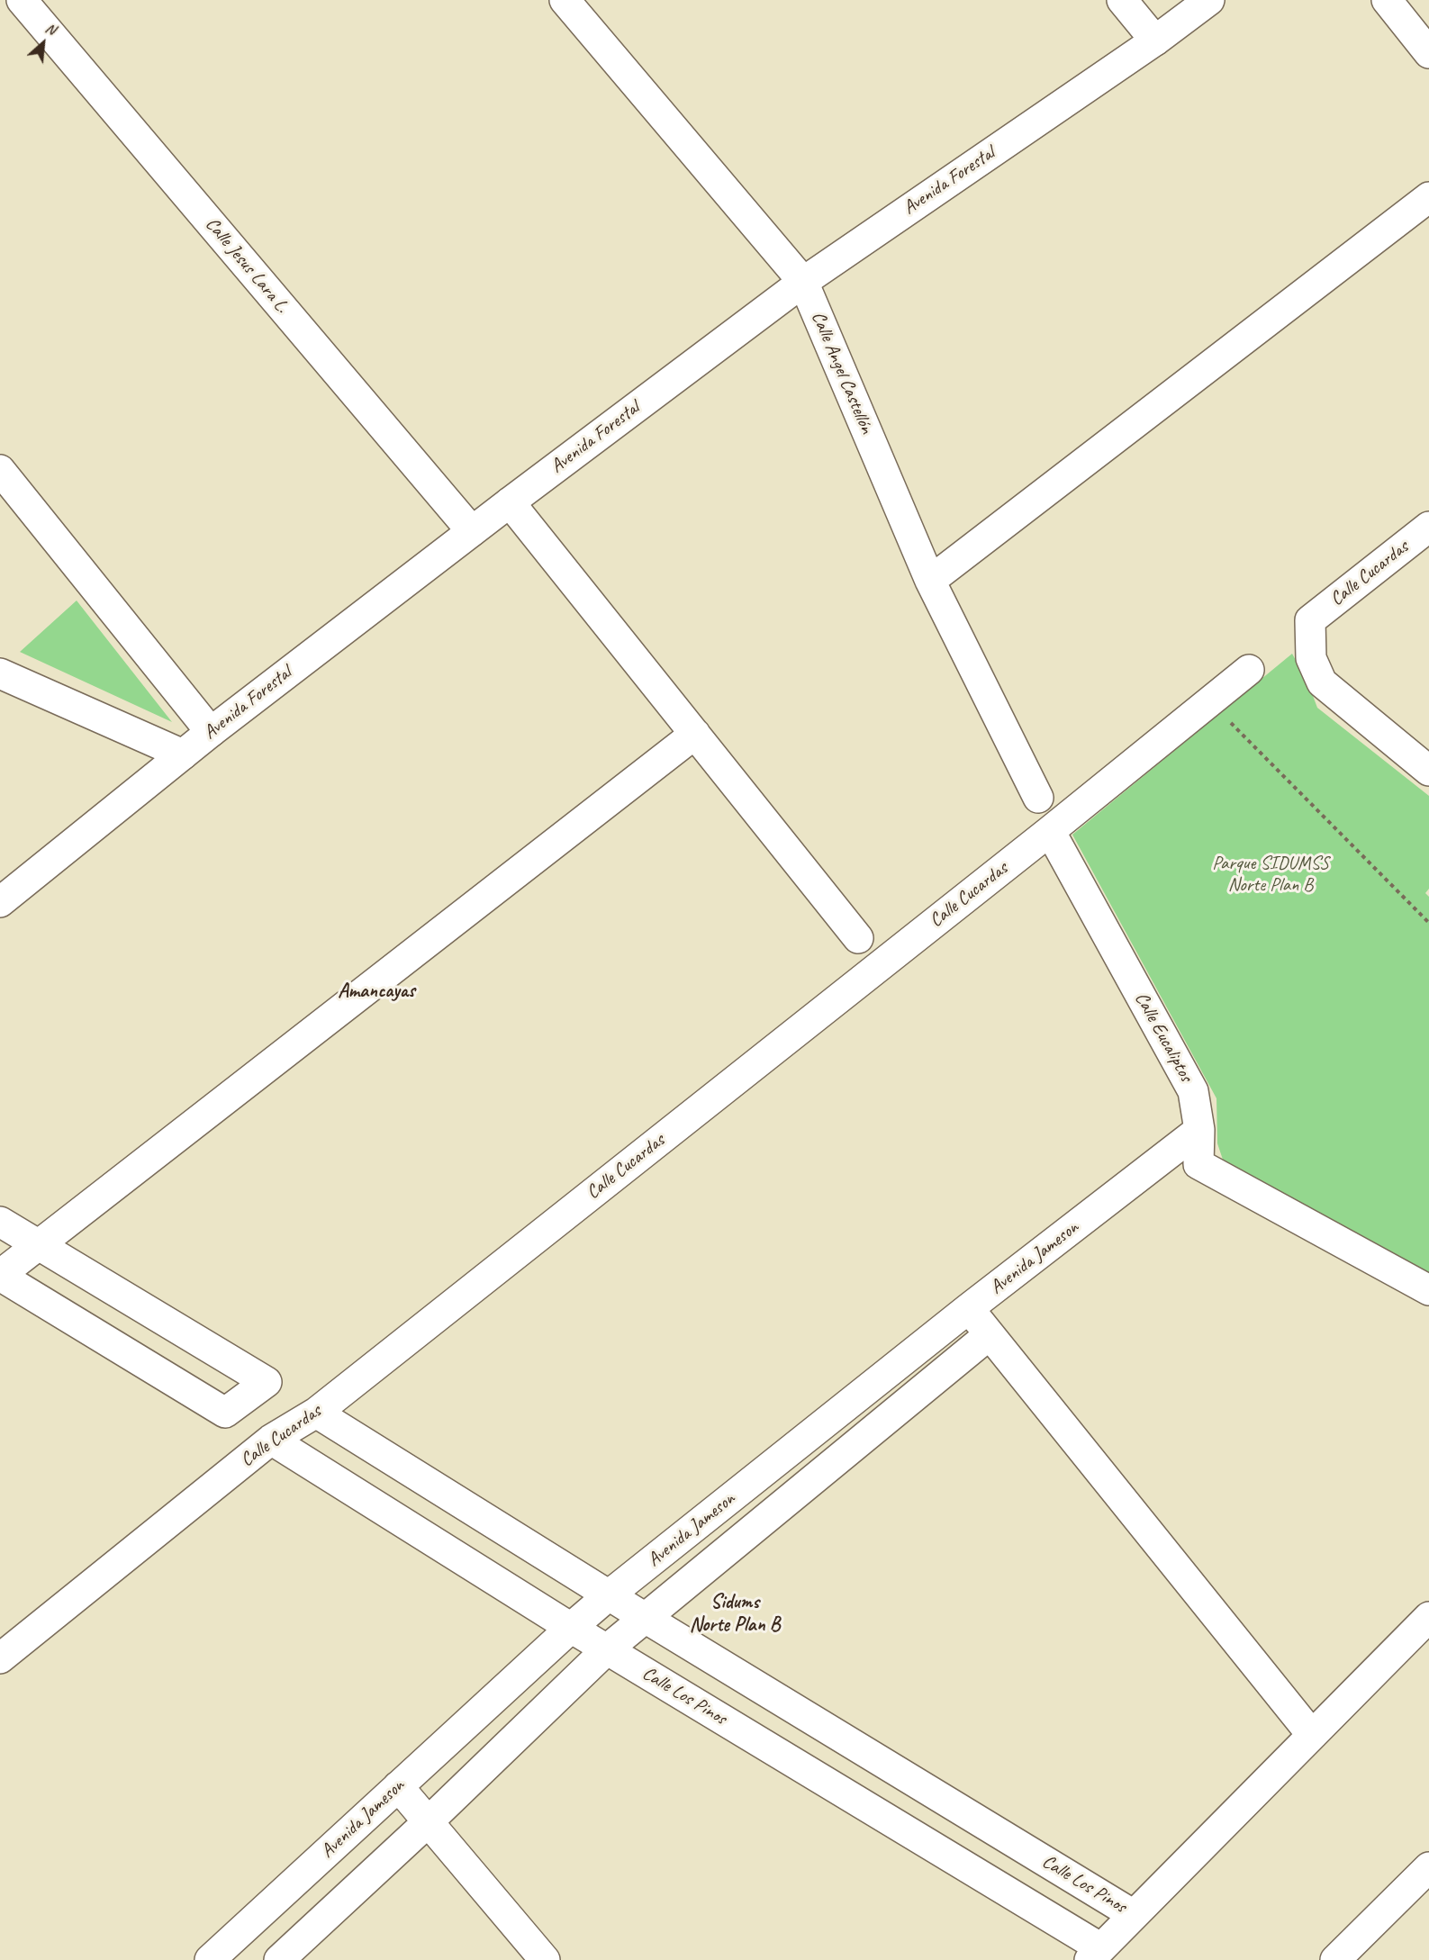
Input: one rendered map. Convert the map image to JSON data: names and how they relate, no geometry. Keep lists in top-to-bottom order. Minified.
{"streets":{"street":["Avenida Forestal","Calle Jesus Lara L.","Calle Angel Castellón","Calle Cucardas","Calle Eucaliptos","Avenida Jameson","Calle Los Pinos"]},"crossings":[["Avenida Forestal","Calle Jesus Lara L."],["Avenida Forestal","Calle Angel Castellón"],["Calle Cucardas","Calle Eucaliptos"],["Calle Cucardas","Calle Los Pinos"],["Calle Eucaliptos","Avenida Jameson"],["Avenida Jameson","Calle Los Pinos"]],"districts":["Amancayas","Sidums Norte Plan B"],"parks":["Parque SIDUMSS Norte Plan B"],"north":"top right"}
